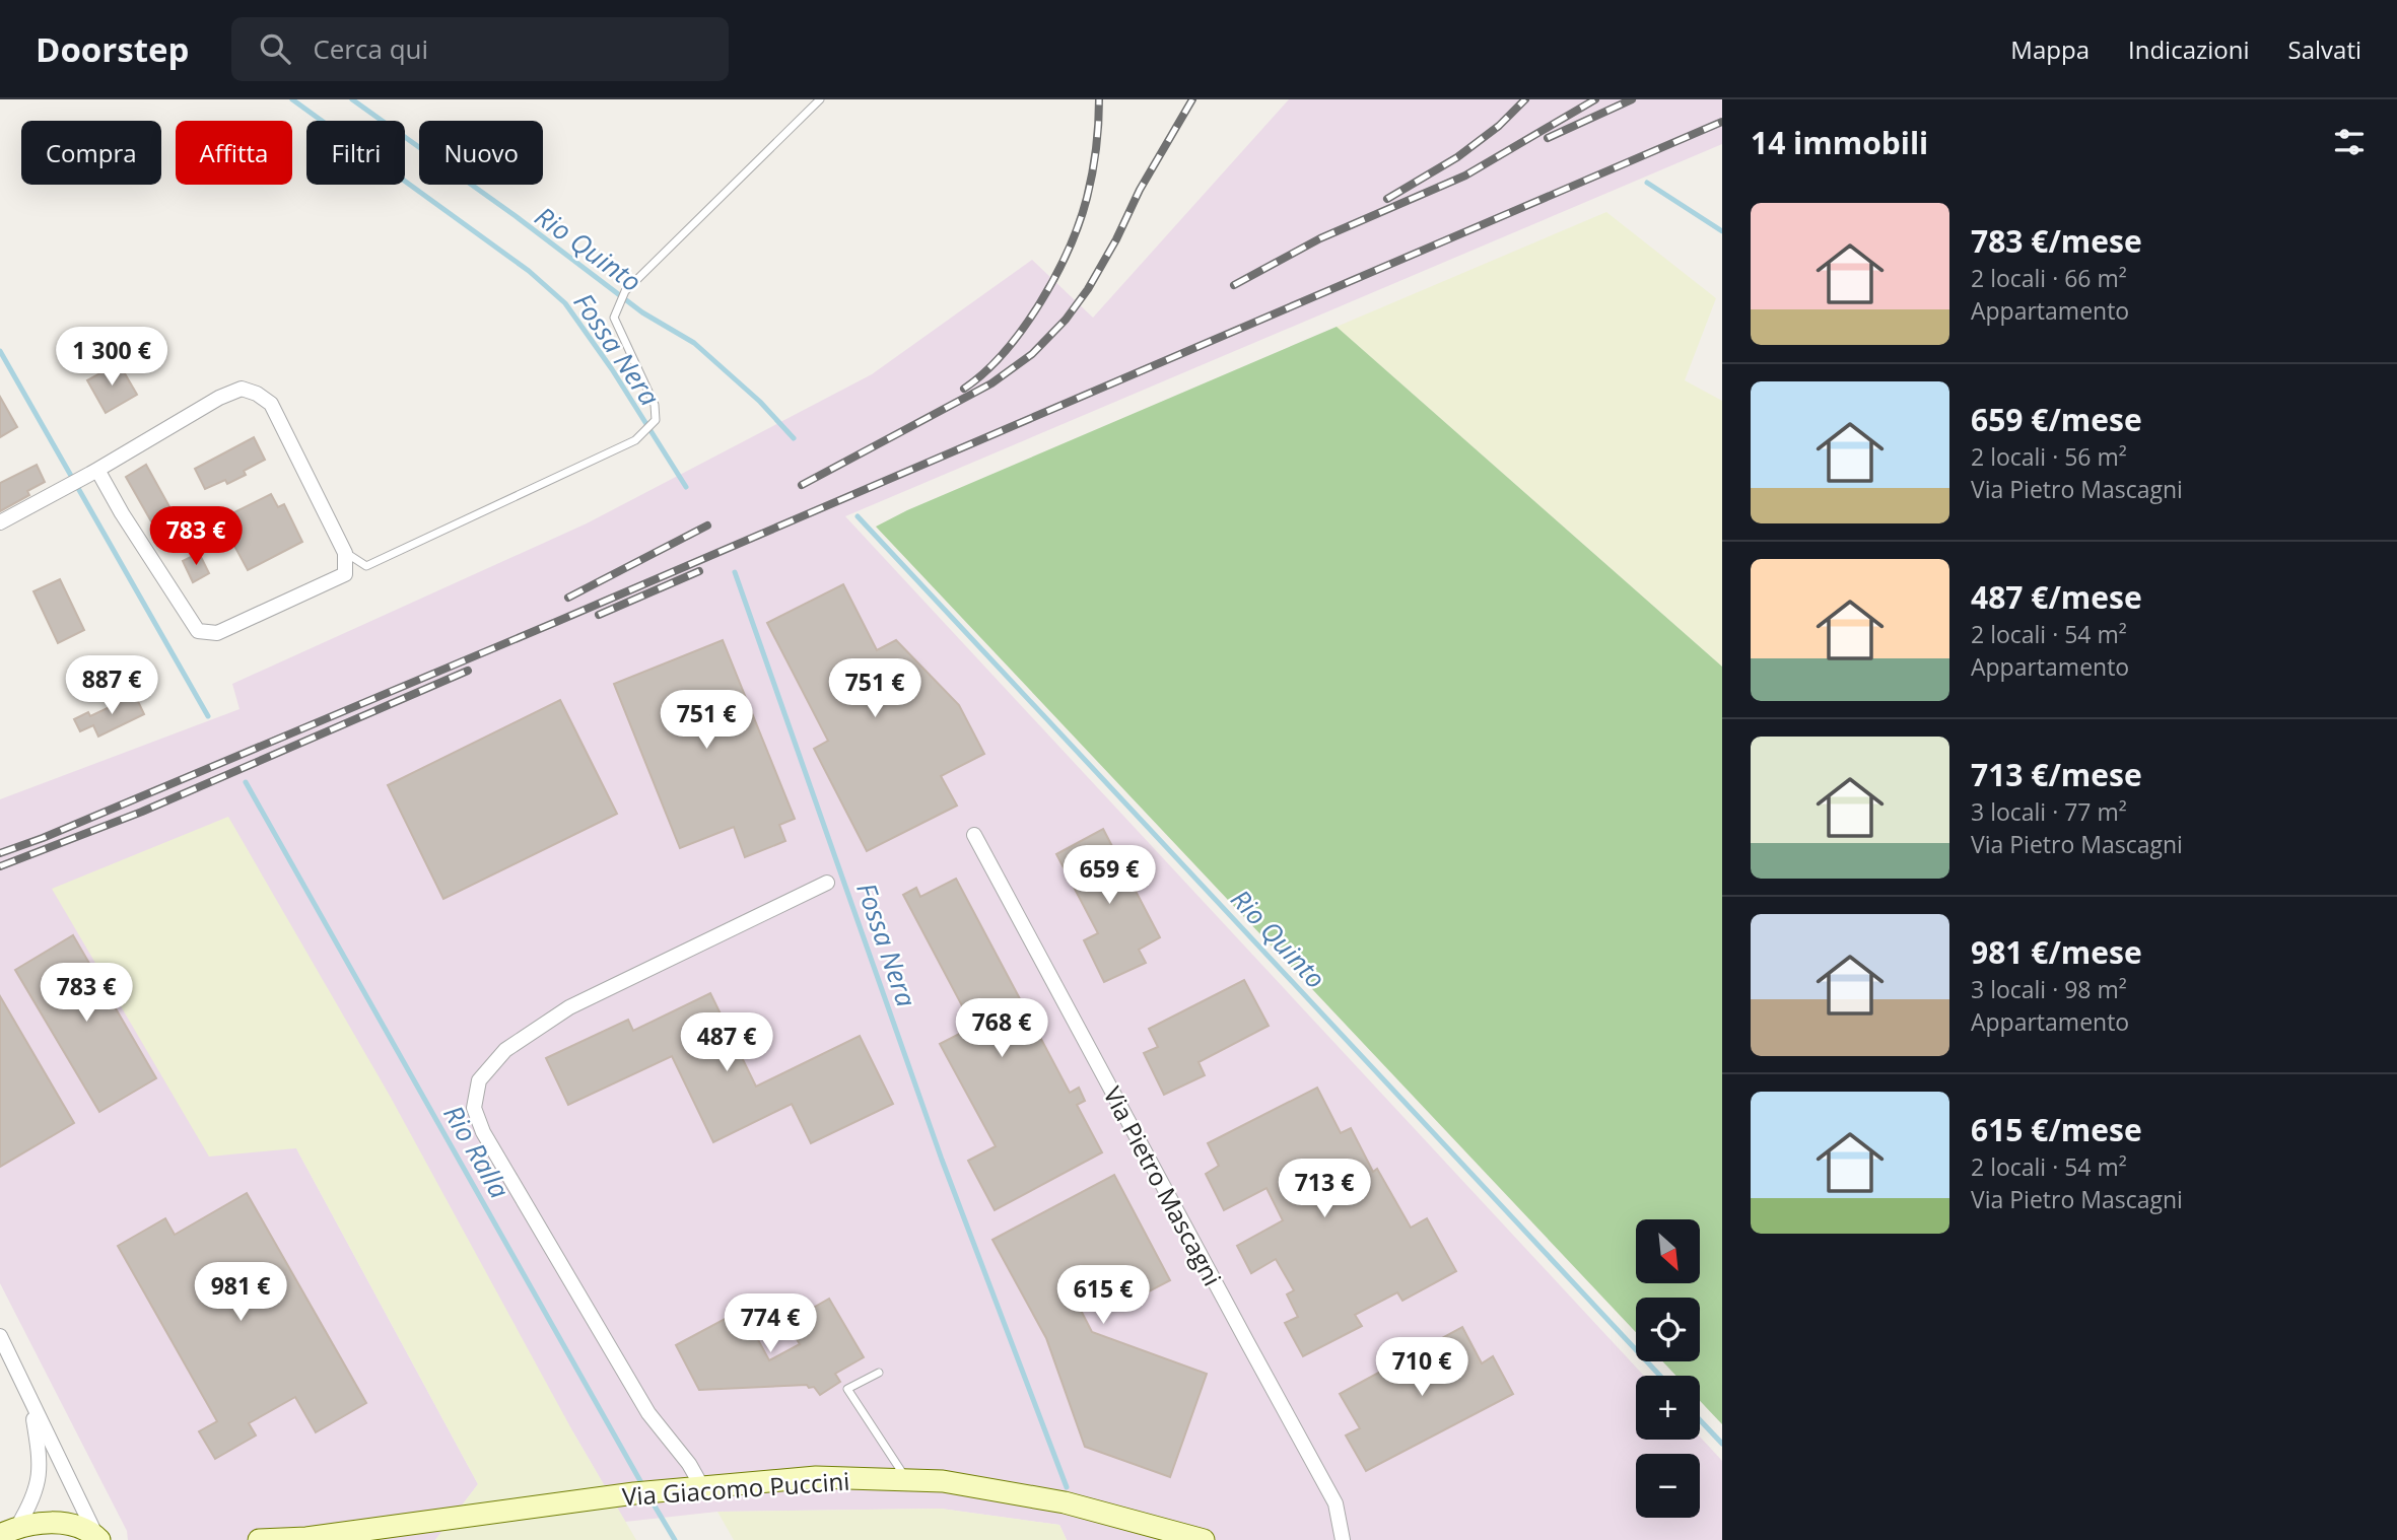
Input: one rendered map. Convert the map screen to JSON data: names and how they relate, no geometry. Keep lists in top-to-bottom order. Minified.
{"streets":{"main road":["Via Giacomo Puccini"],"street":["Via Pietro Mascagni"]},"water":["Rio Quinto","Fossa Nera","Rio Ralla"],"north":"bottom right","page":{"header":"Doorstep","search":"Cerca qui","nav":["Mappa","Indicazioni","Salvati"],"heading":"14 immobili","chip":["Compra","Affitta","Filtri","Nuovo"],"list":[{"name":"783 €/mese","note":"2 locali · 66 m² · Appartamento"},{"name":"659 €/mese","note":"2 locali · 56 m² · Via Pietro Mascagni"},{"name":"487 €/mese","note":"2 locali · 54 m² · Appartamento"},{"name":"713 €/mese","note":"3 locali · 77 m² · Via Pietro Mascagni"},{"name":"981 €/mese","note":"3 locali · 98 m² · Appartamento"},{"name":"615 €/mese","note":"2 locali · 54 m² · Via Pietro Mascagni"}],"price":["1 300 €","783 €","887 €","751 €","751 €","659 €","783 €","768 €","487 €","713 €","981 €","615 €","774 €","710 €"],"map_buttons":["+","−"]}}
